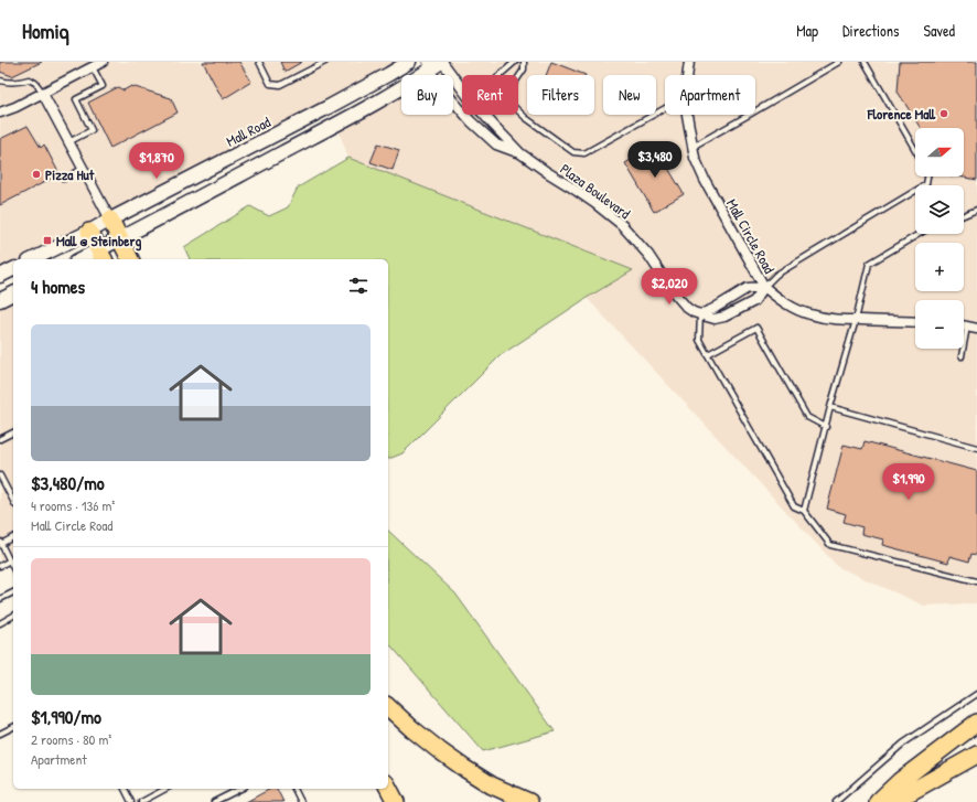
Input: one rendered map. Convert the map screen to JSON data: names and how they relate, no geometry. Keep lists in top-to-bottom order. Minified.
{"streets":{"main road":["Mall Road"],"street":["Plaza Boulevard","Mall Circle Road"]},"crossings":[["Plaza Boulevard","Mall Circle Road"]],"places":{"other":["Florence Mall","Pizza Hut"],"transit":["Mall @ Steinberg"]},"north":"right","page":{"header":"Homiq","nav":["Map","Directions","Saved"],"chip":["Buy","Rent","Filters","New","Apartment"],"map_buttons":["+","−"],"price":["$3,480","$1,870","$2,020","$1,990"],"heading":"4 homes","list":[{"name":"$3,480/mo","note":"4 rooms · 136 m² · Mall Circle Road"},{"name":"$1,990/mo","note":"2 rooms · 80 m² · Apartment"}]}}
